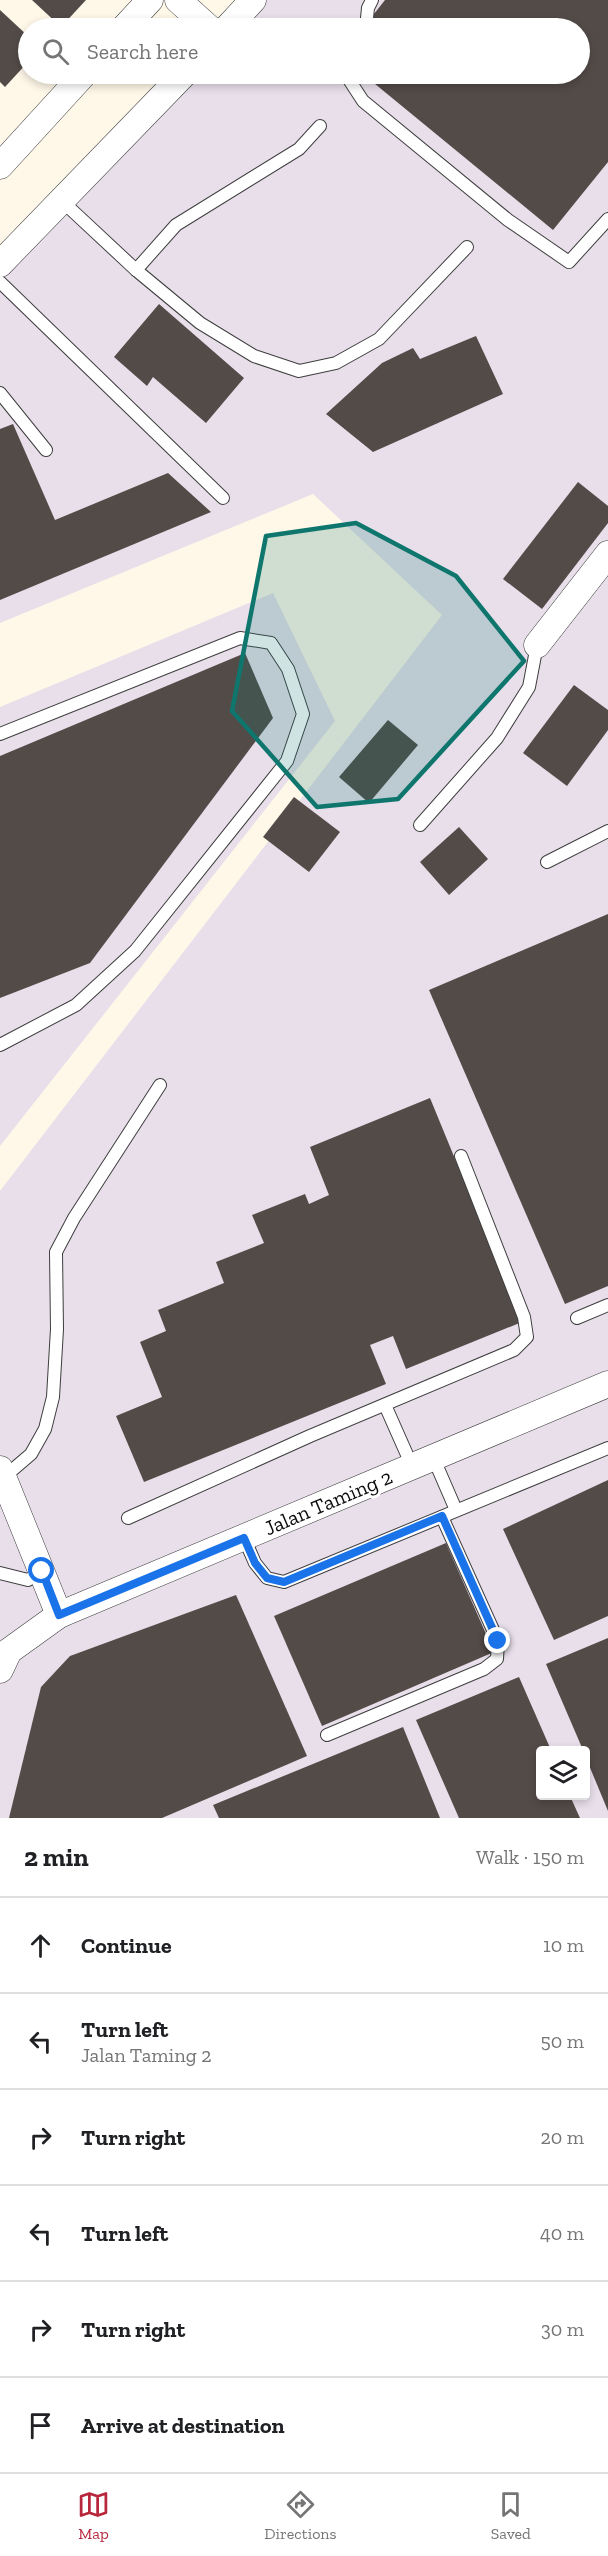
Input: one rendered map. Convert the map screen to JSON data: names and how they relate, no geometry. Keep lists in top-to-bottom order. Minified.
{"streets":{"street":["Jalan Taming 2"]},"page":{"search":"Search here","heading":["2 min","Walk · 150 m"],"list":[["Continue","10 m"],["Turn left","Jalan Taming 2","50 m"],["Turn right","20 m"],["Turn left","40 m"],["Turn right","30 m"],"Arrive at destination"],"nav":["Map","Directions","Saved"]}}
